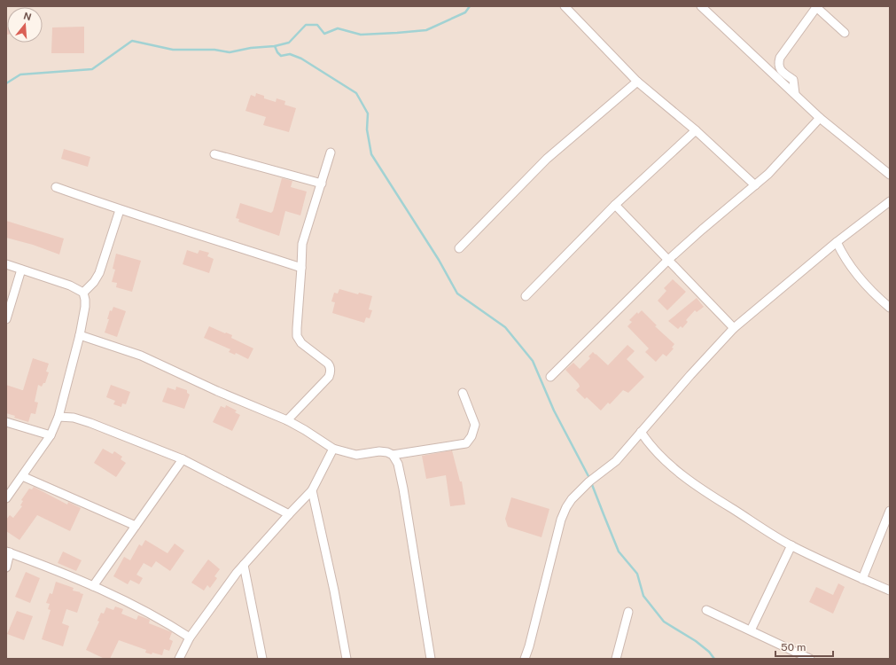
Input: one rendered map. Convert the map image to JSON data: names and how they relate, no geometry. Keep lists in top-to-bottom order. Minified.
{"scale_bar":"50 m","north":"top"}
